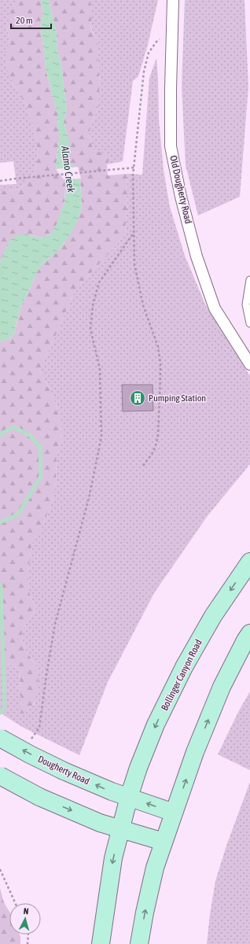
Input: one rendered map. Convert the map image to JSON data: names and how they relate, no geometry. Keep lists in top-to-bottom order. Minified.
{"streets":{"main road":["Bollinger Canyon Road","Dougherty Road"],"street":["Old Dougherty Road"]},"crossings":[["Bollinger Canyon Road","Dougherty Road"]],"water":["Alamo Creek"],"places":{"building":["Pumping Station"]},"scale_bar":"20 m","north":"top"}
